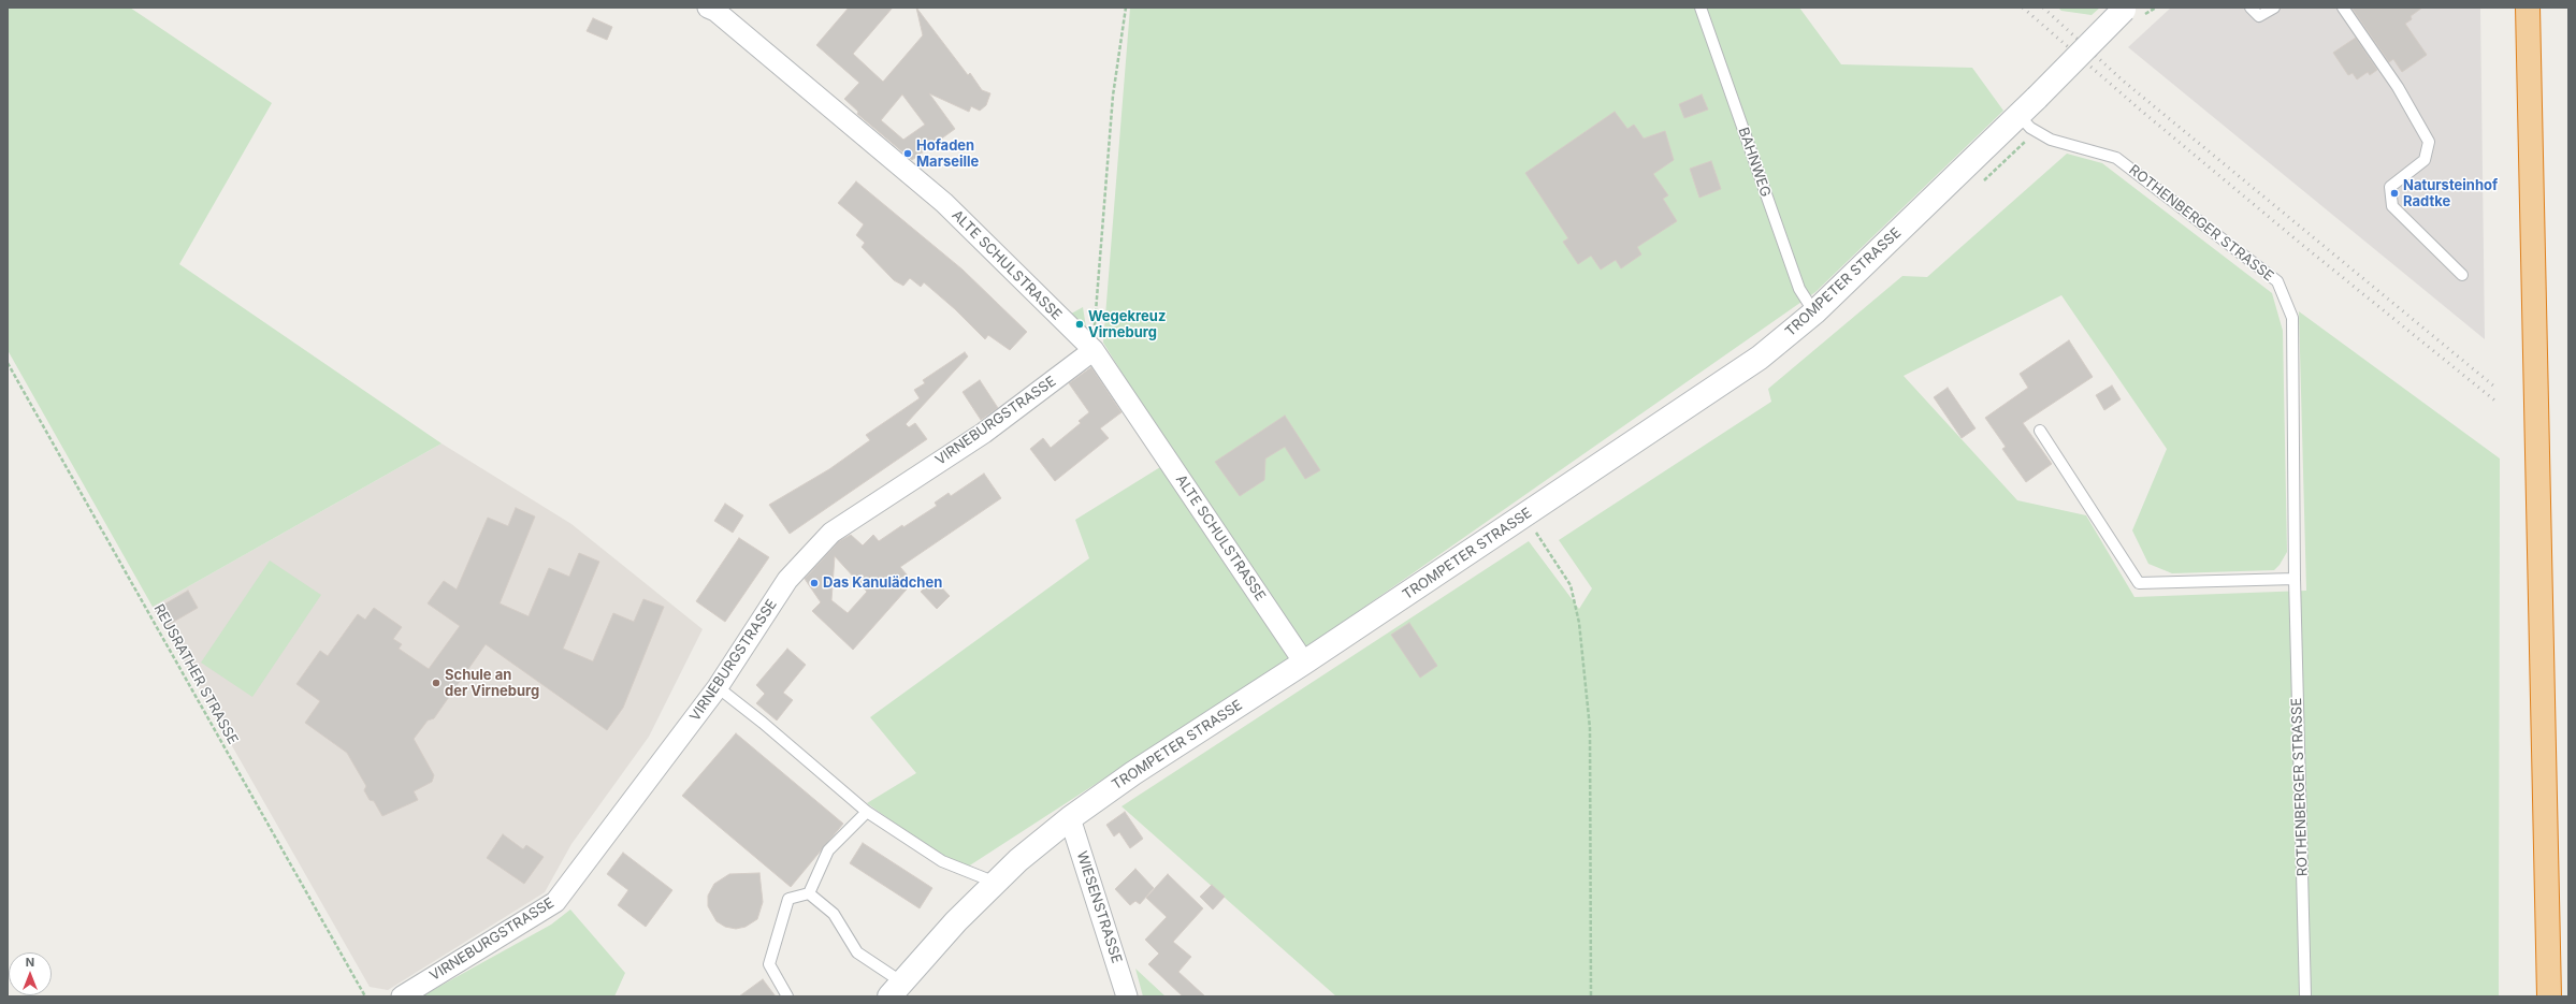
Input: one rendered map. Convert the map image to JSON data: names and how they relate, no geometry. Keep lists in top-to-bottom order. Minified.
{"streets":{"main road":["TROMPETER STRASSE"],"street":["ALTE SCHULSTRASSE","VIRNEBURGSTRASSE","WIESENSTRASSE"],"lane":["BAHNWEG","ROTHENBERGER STRASSE"],"path":["REUSRATHER STRASSE"]},"crossings":[["BAHNWEG","TROMPETER STRASSE"],["ROTHENBERGER STRASSE","TROMPETER STRASSE"],["ALTE SCHULSTRASSE","TROMPETER STRASSE"],["ALTE SCHULSTRASSE","VIRNEBURGSTRASSE"],["TROMPETER STRASSE","WIESENSTRASSE"]],"places":["Hofaden Marseille","Natursteinhof Radtke","Wegekreuz Virneburg","Das Kanulädchen","Schule an der Virneburg"],"north":"top"}
